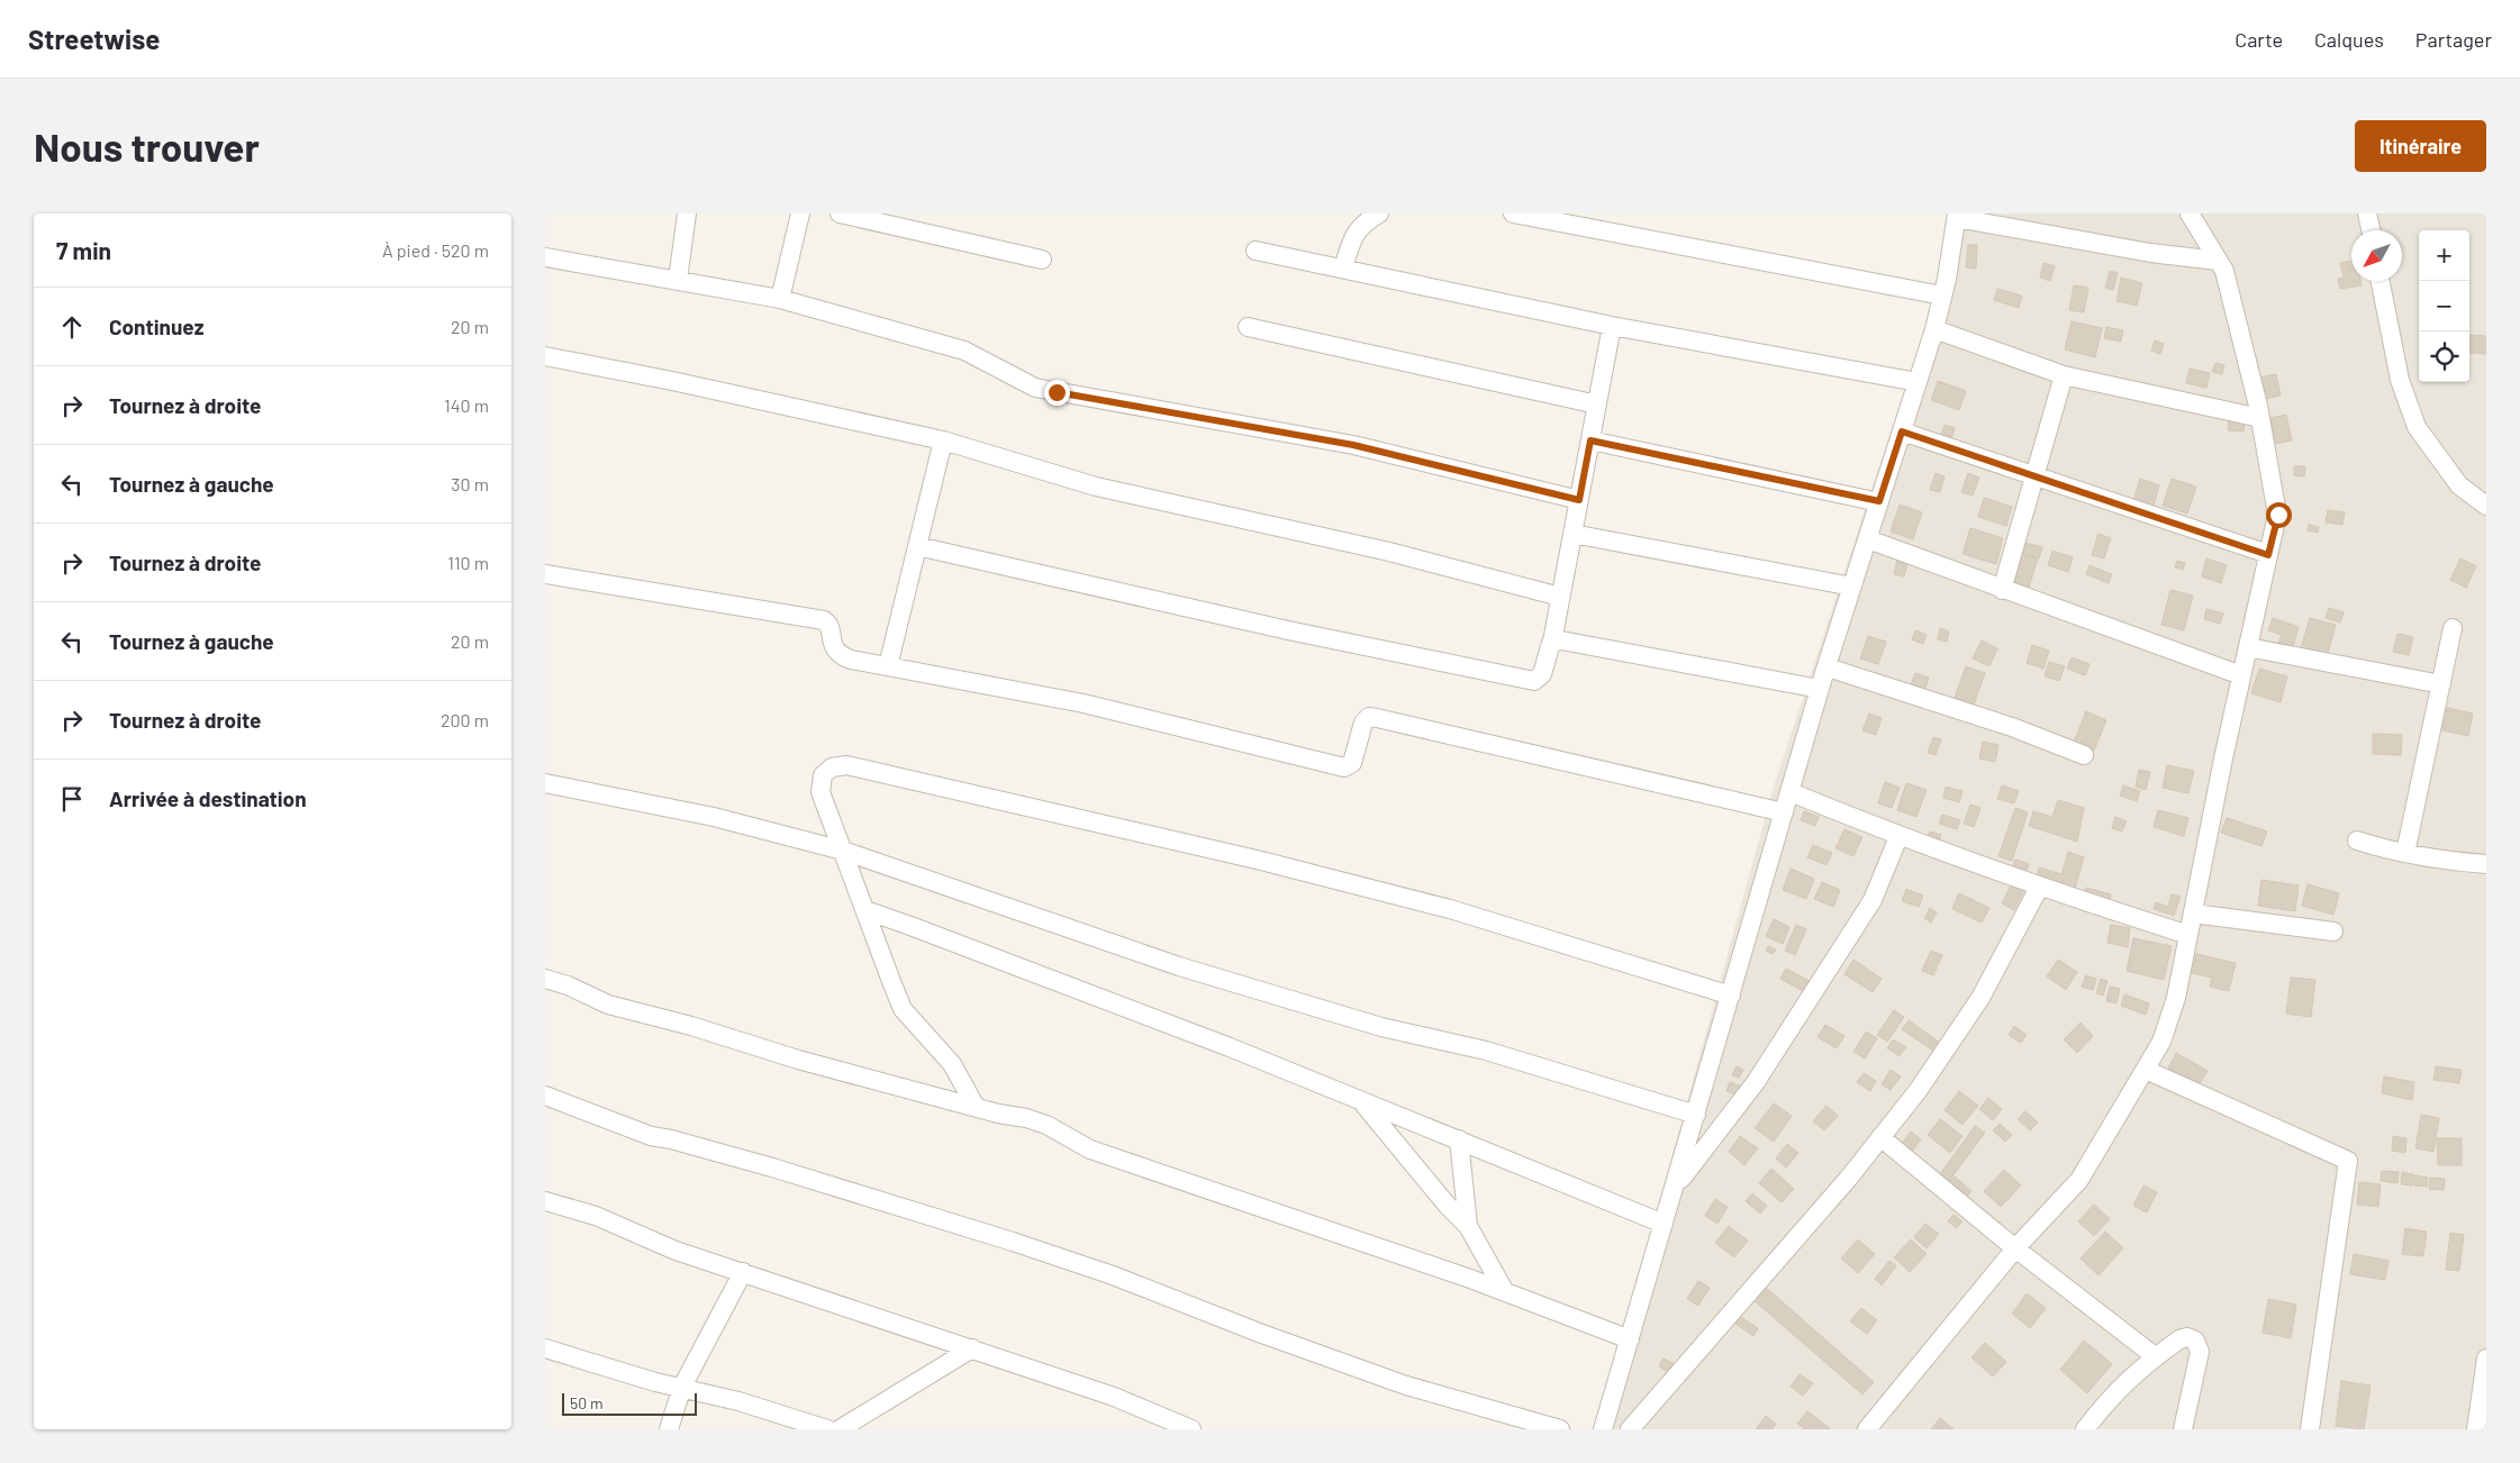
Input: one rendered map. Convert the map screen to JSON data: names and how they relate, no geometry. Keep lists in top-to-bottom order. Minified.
{"scale_bar":"50 m","north":"bottom left","page":{"header":"Streetwise","nav":["Carte","Calques","Partager"],"buttons":"Itinéraire","title":"Nous trouver","heading":["7 min","À pied · 520 m"],"map_buttons":["+","−"],"list":[["Continuez","20 m"],["Tournez à droite","140 m"],["Tournez à gauche","30 m"],["Tournez à droite","110 m"],["Tournez à gauche","20 m"],["Tournez à droite","200 m"],"Arrivée à destination"],"scale":"50 m"}}
